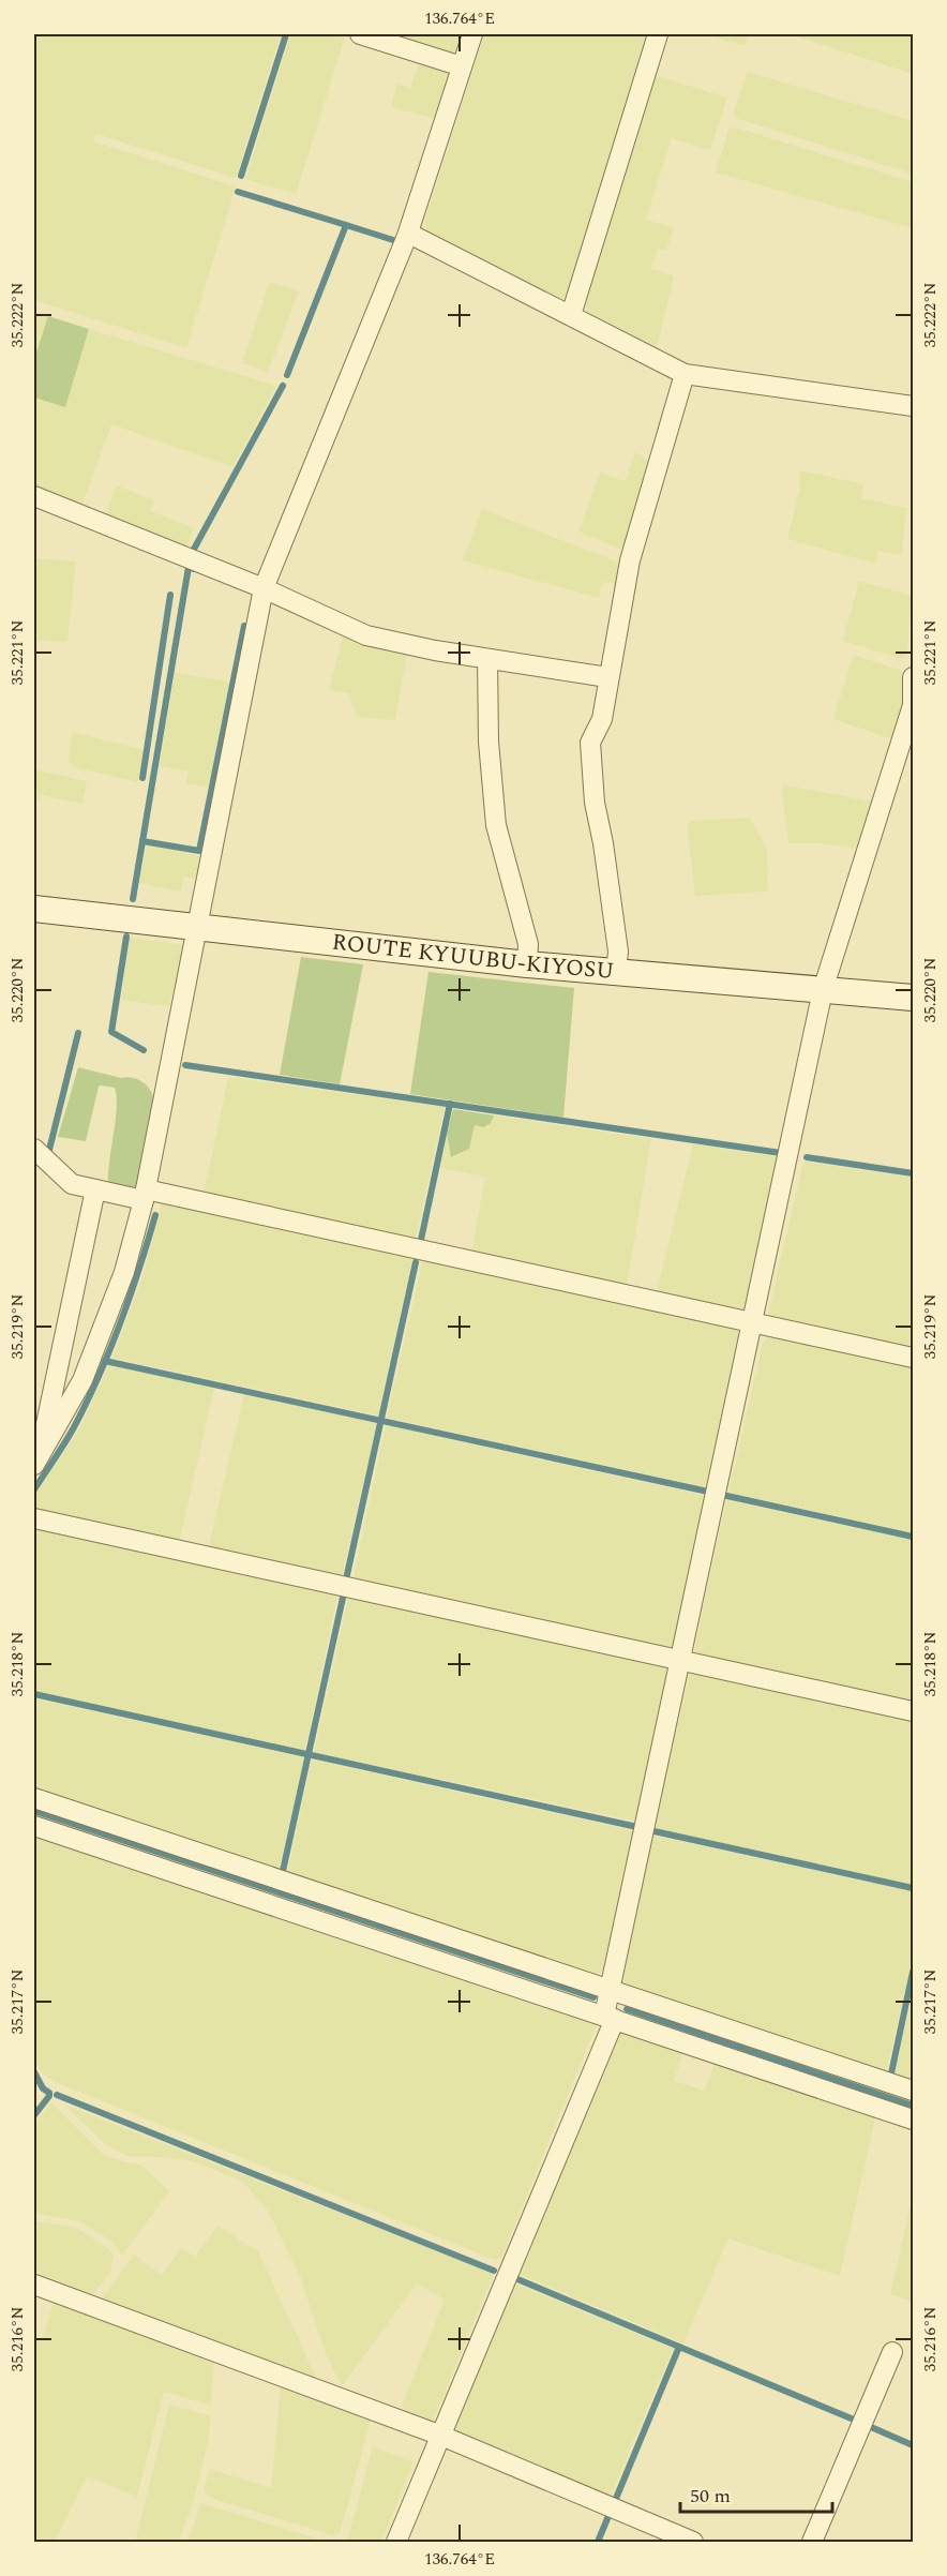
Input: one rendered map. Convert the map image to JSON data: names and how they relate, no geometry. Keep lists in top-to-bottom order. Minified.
{"streets":{"main road":["ROUTE KYUUBU-KIYOSU"]},"scale_bar":"50 m","coordinates":["136.764°E","35.222°N","35.221°N","35.220°N","35.219°N","35.218°N","35.217°N","35.216°N"]}
